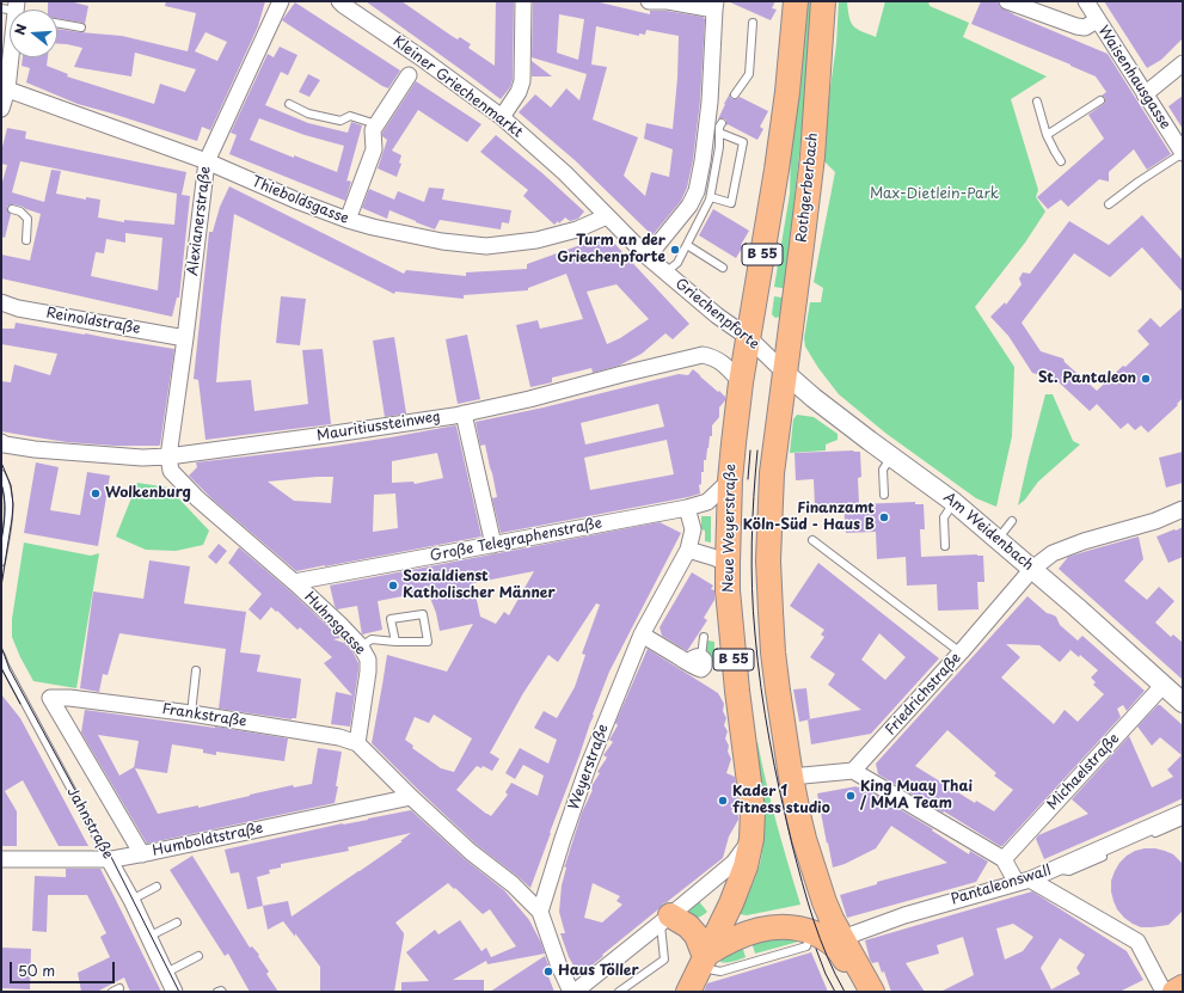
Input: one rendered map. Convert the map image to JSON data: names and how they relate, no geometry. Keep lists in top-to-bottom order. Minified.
{"streets":{"main road":["Rothgerberbach","B 55","Neue Weyerstraße"],"street":["Waisenhausgasse","Kleiner Griechenmarkt","Thieboldsgasse","Alexianerstraße","Griechenpforte","Reinoldstraße","Mauritiussteinweg","Am Weidenbach","Große Telegraphenstraße","Huhnsgasse","Friedrichstraße","Frankstraße","Weyerstraße","Michaelstraße","Jahnstraße","Humboldtstraße","Pantaleonswall"]},"crossings":[["Kleiner Griechenmarkt","Thieboldsgasse"],["Kleiner Griechenmarkt","Griechenpforte"],["Rothgerberbach","B 55"],["Rothgerberbach","Griechenpforte"],["Rothgerberbach","Am Weidenbach"],["Thieboldsgasse","Alexianerstraße"],["Alexianerstraße","Reinoldstraße"],["Alexianerstraße","Mauritiussteinweg"],["Alexianerstraße","Huhnsgasse"],["B 55","Griechenpforte"],["B 55","Neue Weyerstraße"],["B 55","Am Weidenbach"],["B 55","Pantaleonswall"],["Griechenpforte","Neue Weyerstraße"],["Griechenpforte","Am Weidenbach"],["Mauritiussteinweg","Neue Weyerstraße"],["Mauritiussteinweg","Huhnsgasse"],["Neue Weyerstraße","Große Telegraphenstraße"],["Am Weidenbach","Friedrichstraße"],["Am Weidenbach","Michaelstraße"],["Große Telegraphenstraße","Huhnsgasse"],["Große Telegraphenstraße","Weyerstraße"],["Huhnsgasse","Frankstraße"],["Frankstraße","Jahnstraße"],["Jahnstraße","Humboldtstraße"]],"parks":["Max-Dietlein-Park"],"places":["Turm an der Griechenpforte","St. Pantaleon","Wolkenburg","Finanzamt Köln-Süd - Haus B","Sozialdienst Katholischer Männer","King Muay Thai / MMA Team","Kader 1 fitness studio","Haus Töller"],"scale_bar":"50 m","north":"left"}
